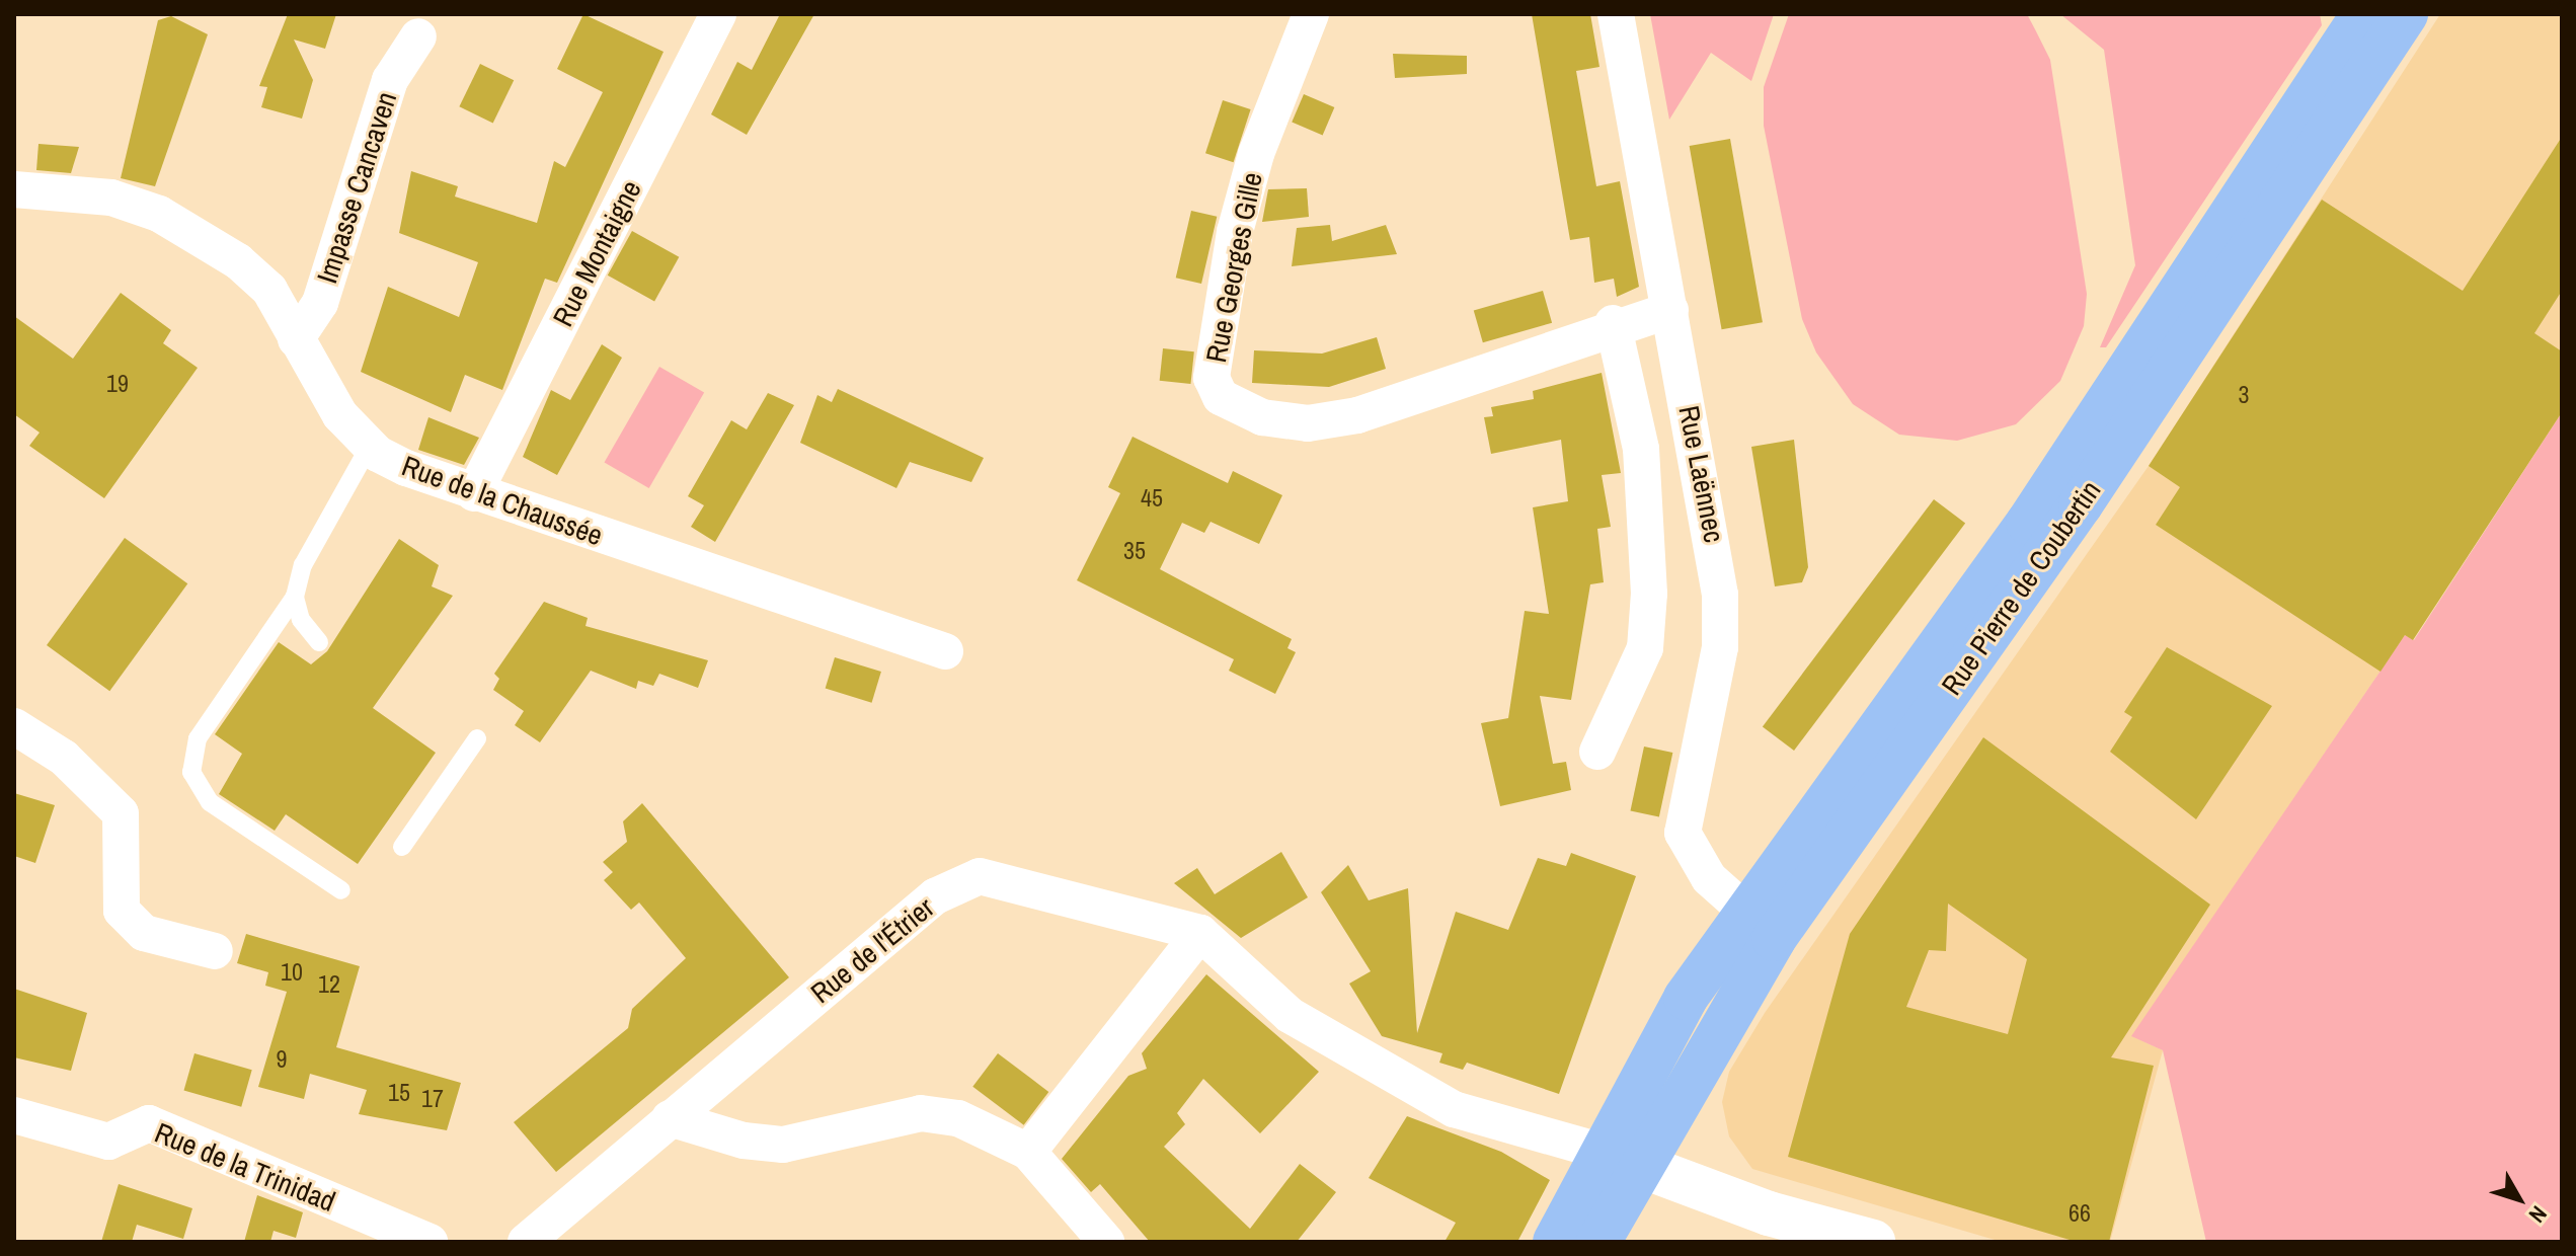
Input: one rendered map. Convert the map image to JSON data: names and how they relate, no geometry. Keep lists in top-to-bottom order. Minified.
{"streets":{"main road":["Rue Pierre de Coubertin"],"street":["Impasse Cancaven","Rue Montaigne","Rue Georges Gille","Rue Laënnec","Rue de la Chaussée","Rue de l'Étrier","Rue de la Trinidad"]},"crossings":[["Impasse Cancaven","Rue de la Chaussée"],["Rue Montaigne","Rue de la Chaussée"],["Rue Georges Gille","Rue Laënnec"],["Rue Laënnec","Rue Pierre de Coubertin"],["Rue Pierre de Coubertin","Rue de l'Étrier"]],"house_numbers":["19","3","45","35","10","12","9","15","17","66"],"north":"bottom right"}
